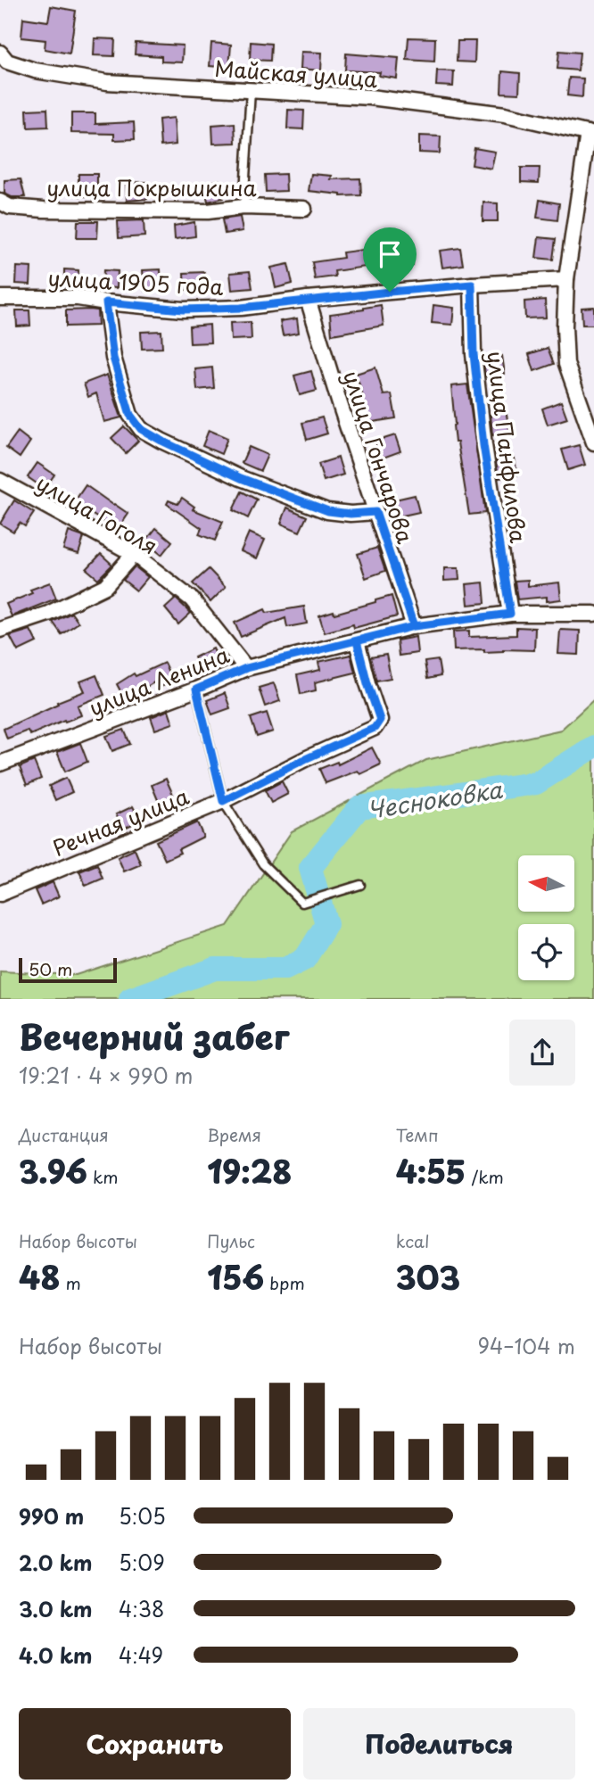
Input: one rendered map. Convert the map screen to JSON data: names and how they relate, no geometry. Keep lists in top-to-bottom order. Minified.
{"streets":{"street":["Майская улица","улица Покрышкина","улица 1905 года","улица Панфилова","улица Гончарова","улица Гоголя","улица Ленина","Речная улица"]},"crossings":[["улица 1905 года","улица Панфилова"],["улица 1905 года","улица Гончарова"],["улица Панфилова","улица Ленина"],["улица Гончарова","улица Ленина"],["улица Гоголя","улица Ленина"],["улица Ленина","Речная улица"]],"water":["Чесноковка"],"scale_bar":"50 m","north":"left","page":{"scale":"50 m","heading":["Вечерний забег","19:21 · 4 × 990 m"],"stats":[["Дистанция","3.96 km"],["Время","19:28"],["Темп","4:55 /km"],["Набор высоты","48 m"],["Пульс","156 bpm"],["kcal","303"]],"chart":["Набор высоты","94–104 m"],"list":[{"name":"990 m","note":"5:05"},{"name":"2.0 km","note":"5:09"},{"name":"3.0 km","note":"4:38"},{"name":"4.0 km","note":"4:49"}],"buttons":["Сохранить","Поделиться"]}}
